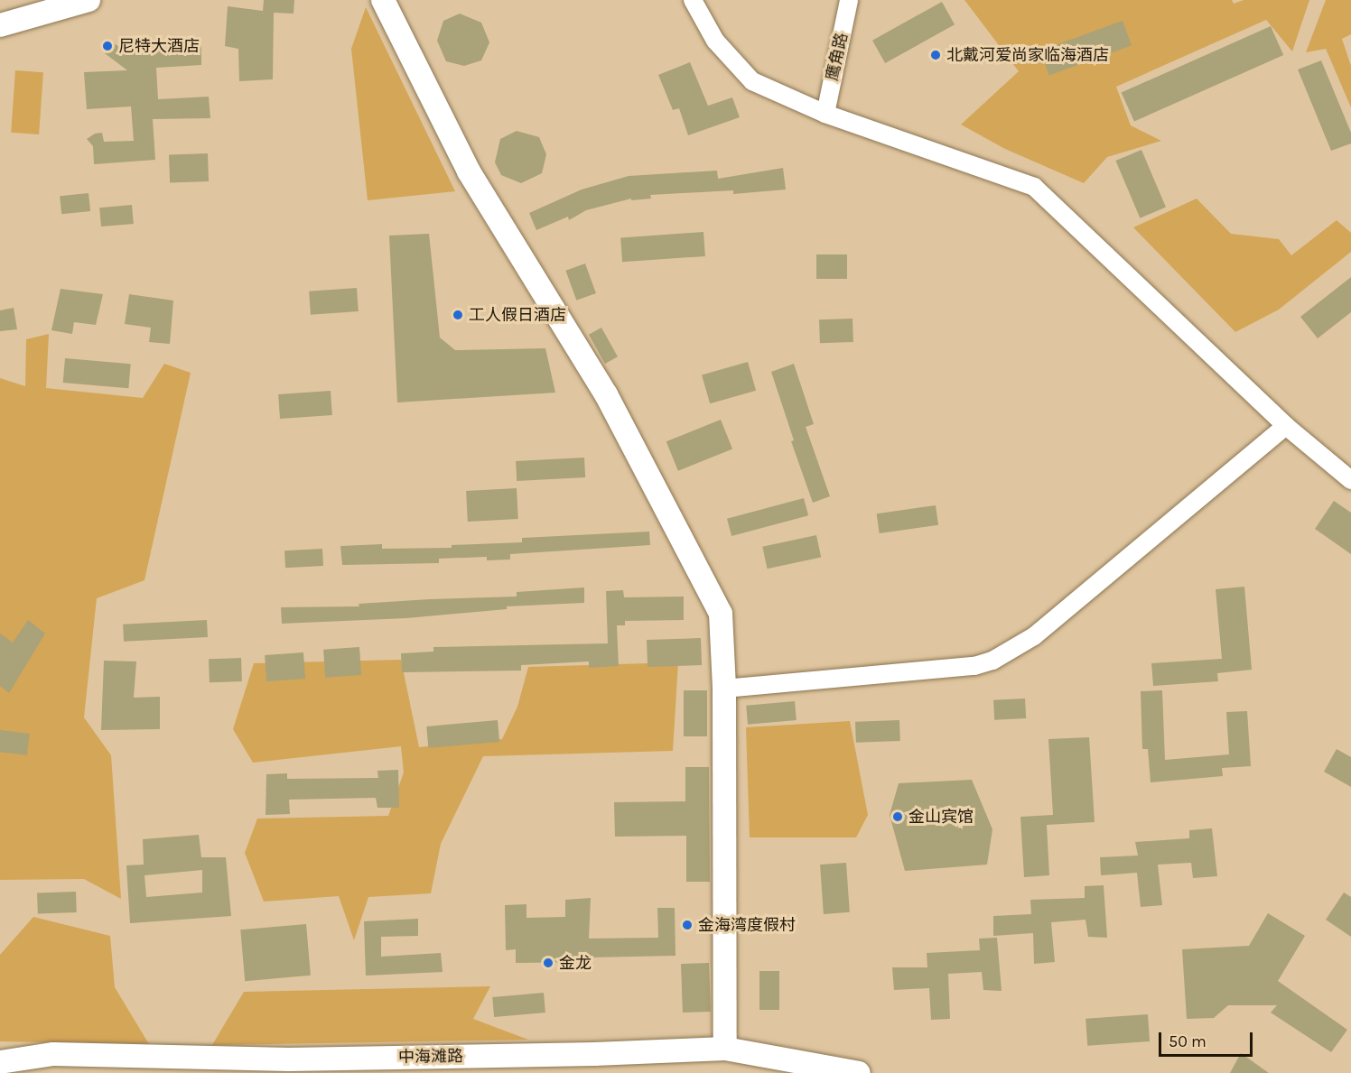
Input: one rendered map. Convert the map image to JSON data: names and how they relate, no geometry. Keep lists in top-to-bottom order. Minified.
{"streets":{"main road":["中海滩路"],"street":["鹰角路"]},"places":["尼特大酒店","北戴河爱尚家临海酒店","工人假日酒店","金山宾馆","金海湾度假村","金龙"],"scale_bar":"50 m"}
